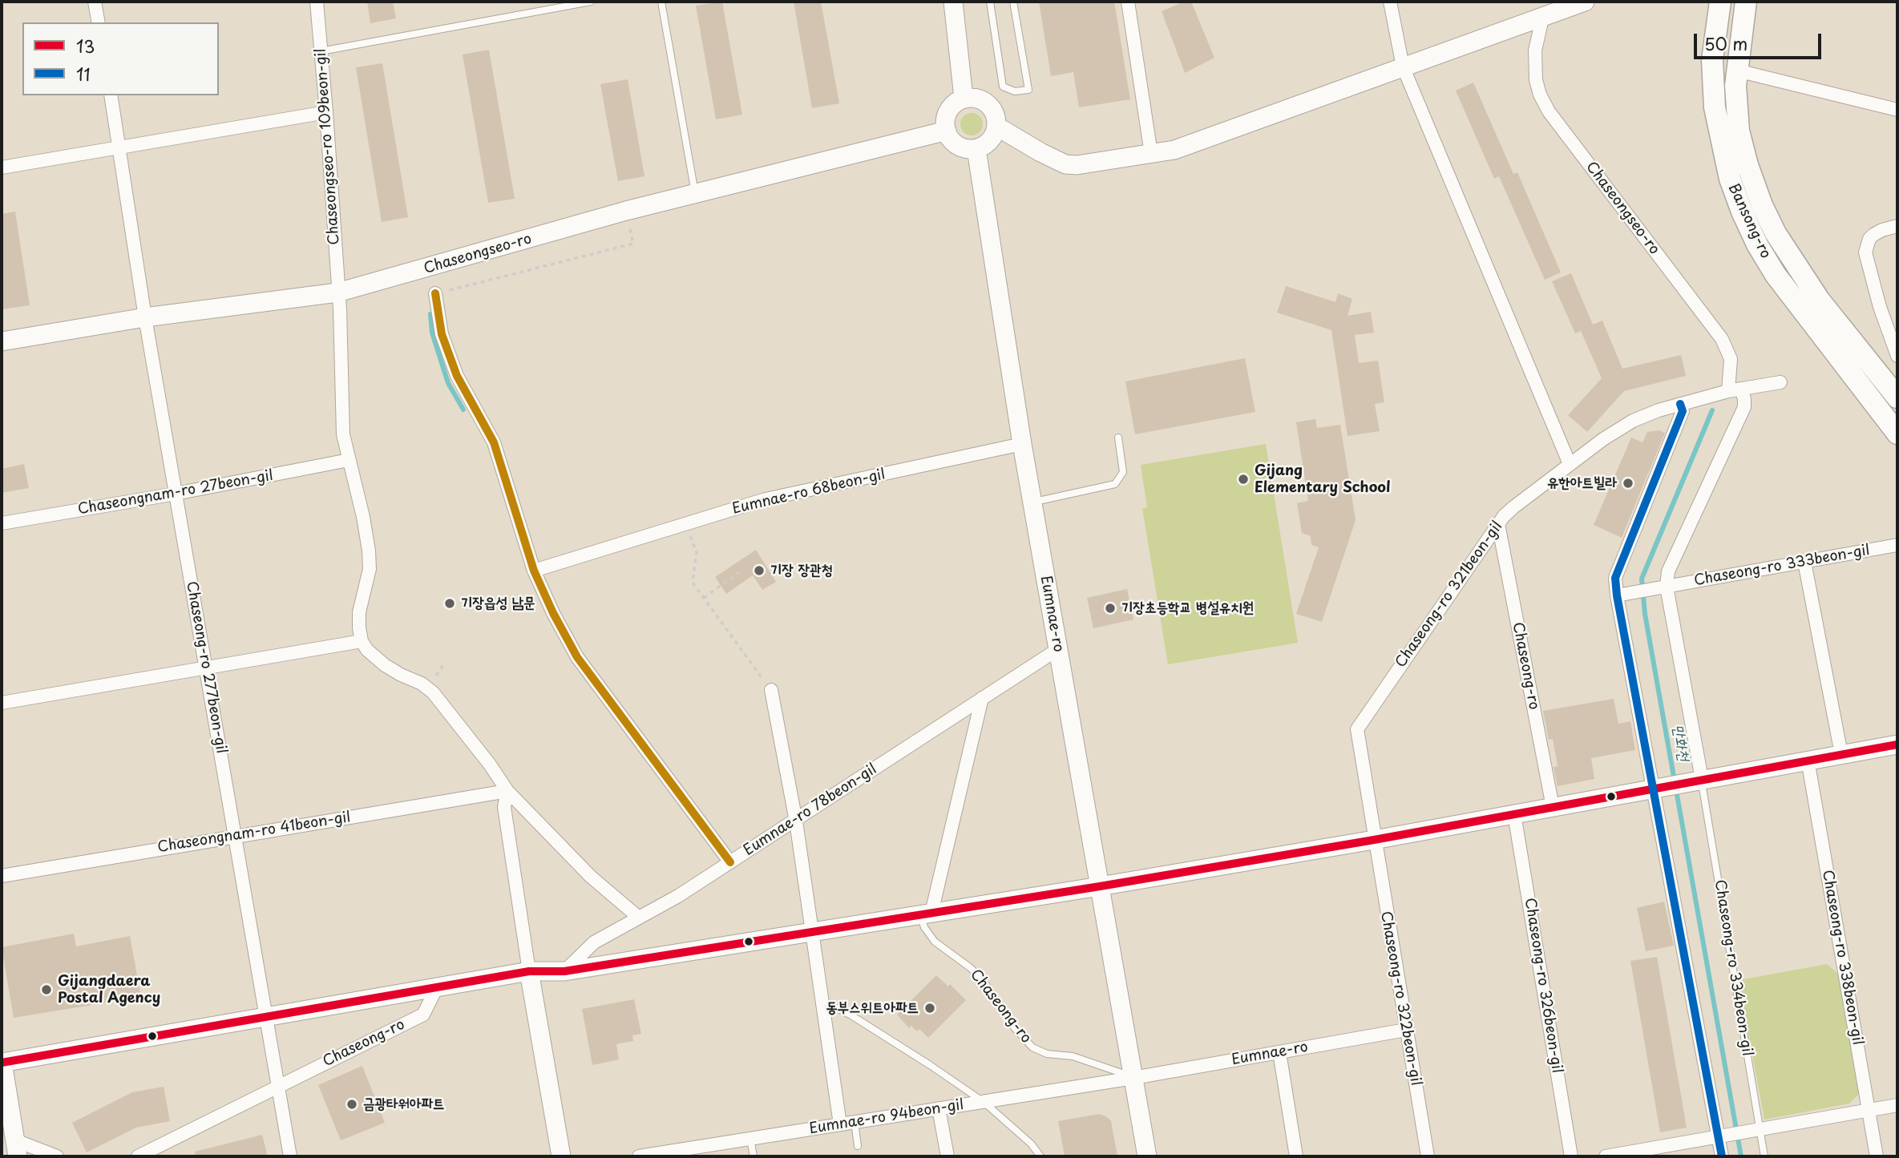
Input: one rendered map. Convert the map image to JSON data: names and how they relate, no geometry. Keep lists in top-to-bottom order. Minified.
{"streets":{"main road":["Chaseongseo-ro","Bansong-ro","Eumnae-ro"],"street":["Chaseongseo-ro 109beon-gil","Eumnae-ro 68beon-gil","Chaseongnam-ro 27beon-gil","Chaseong-ro 333beon-gil","Chaseong-ro 321beon-gil","Chaseong-ro","Chaseong-ro 277beon-gil","Eumnae-ro 78beon-gil","Chaseongnam-ro 41beon-gil","Chaseong-ro 338beon-gil","Chaseong-ro 326beon-gil","Chaseong-ro 322beon-gil","Eumnae-ro 94beon-gil"],"lane":["Chaseong-ro 334beon-gil"]},"crossings":[["Chaseongseo-ro 109beon-gil","Chaseongseo-ro"],["Chaseongseo-ro 109beon-gil","Chaseongnam-ro 27beon-gil"],["Chaseongseo-ro","Chaseong-ro 321beon-gil"],["Chaseongseo-ro","Eumnae-ro"],["Chaseongseo-ro","Chaseong-ro 277beon-gil"],["Eumnae-ro 68beon-gil","Eumnae-ro"],["Chaseongnam-ro 27beon-gil","Chaseong-ro 277beon-gil"],["Chaseong-ro 321beon-gil","Chaseong-ro"],["Chaseong-ro 321beon-gil","Chaseong-ro 322beon-gil"],["Eumnae-ro","Chaseong-ro"],["Eumnae-ro","Eumnae-ro 78beon-gil"],["Eumnae-ro","Chaseong-ro 322beon-gil"],["Eumnae-ro","Eumnae-ro 94beon-gil"],["Chaseong-ro","Eumnae-ro 94beon-gil"],["Chaseong-ro 277beon-gil","Chaseongnam-ro 41beon-gil"]],"water":["만화천"],"places":["Gijang Elementary School","유한아트빌라","기장 장관청","기장읍성 남문","기장초등학교 병설유치원","Gijangdaera Postal Agency","동부스위트아파트","금광타워아파트"],"lines":["transit line 11","transit line 13"],"legend":["13","11"],"scale_bar":"50 m"}
